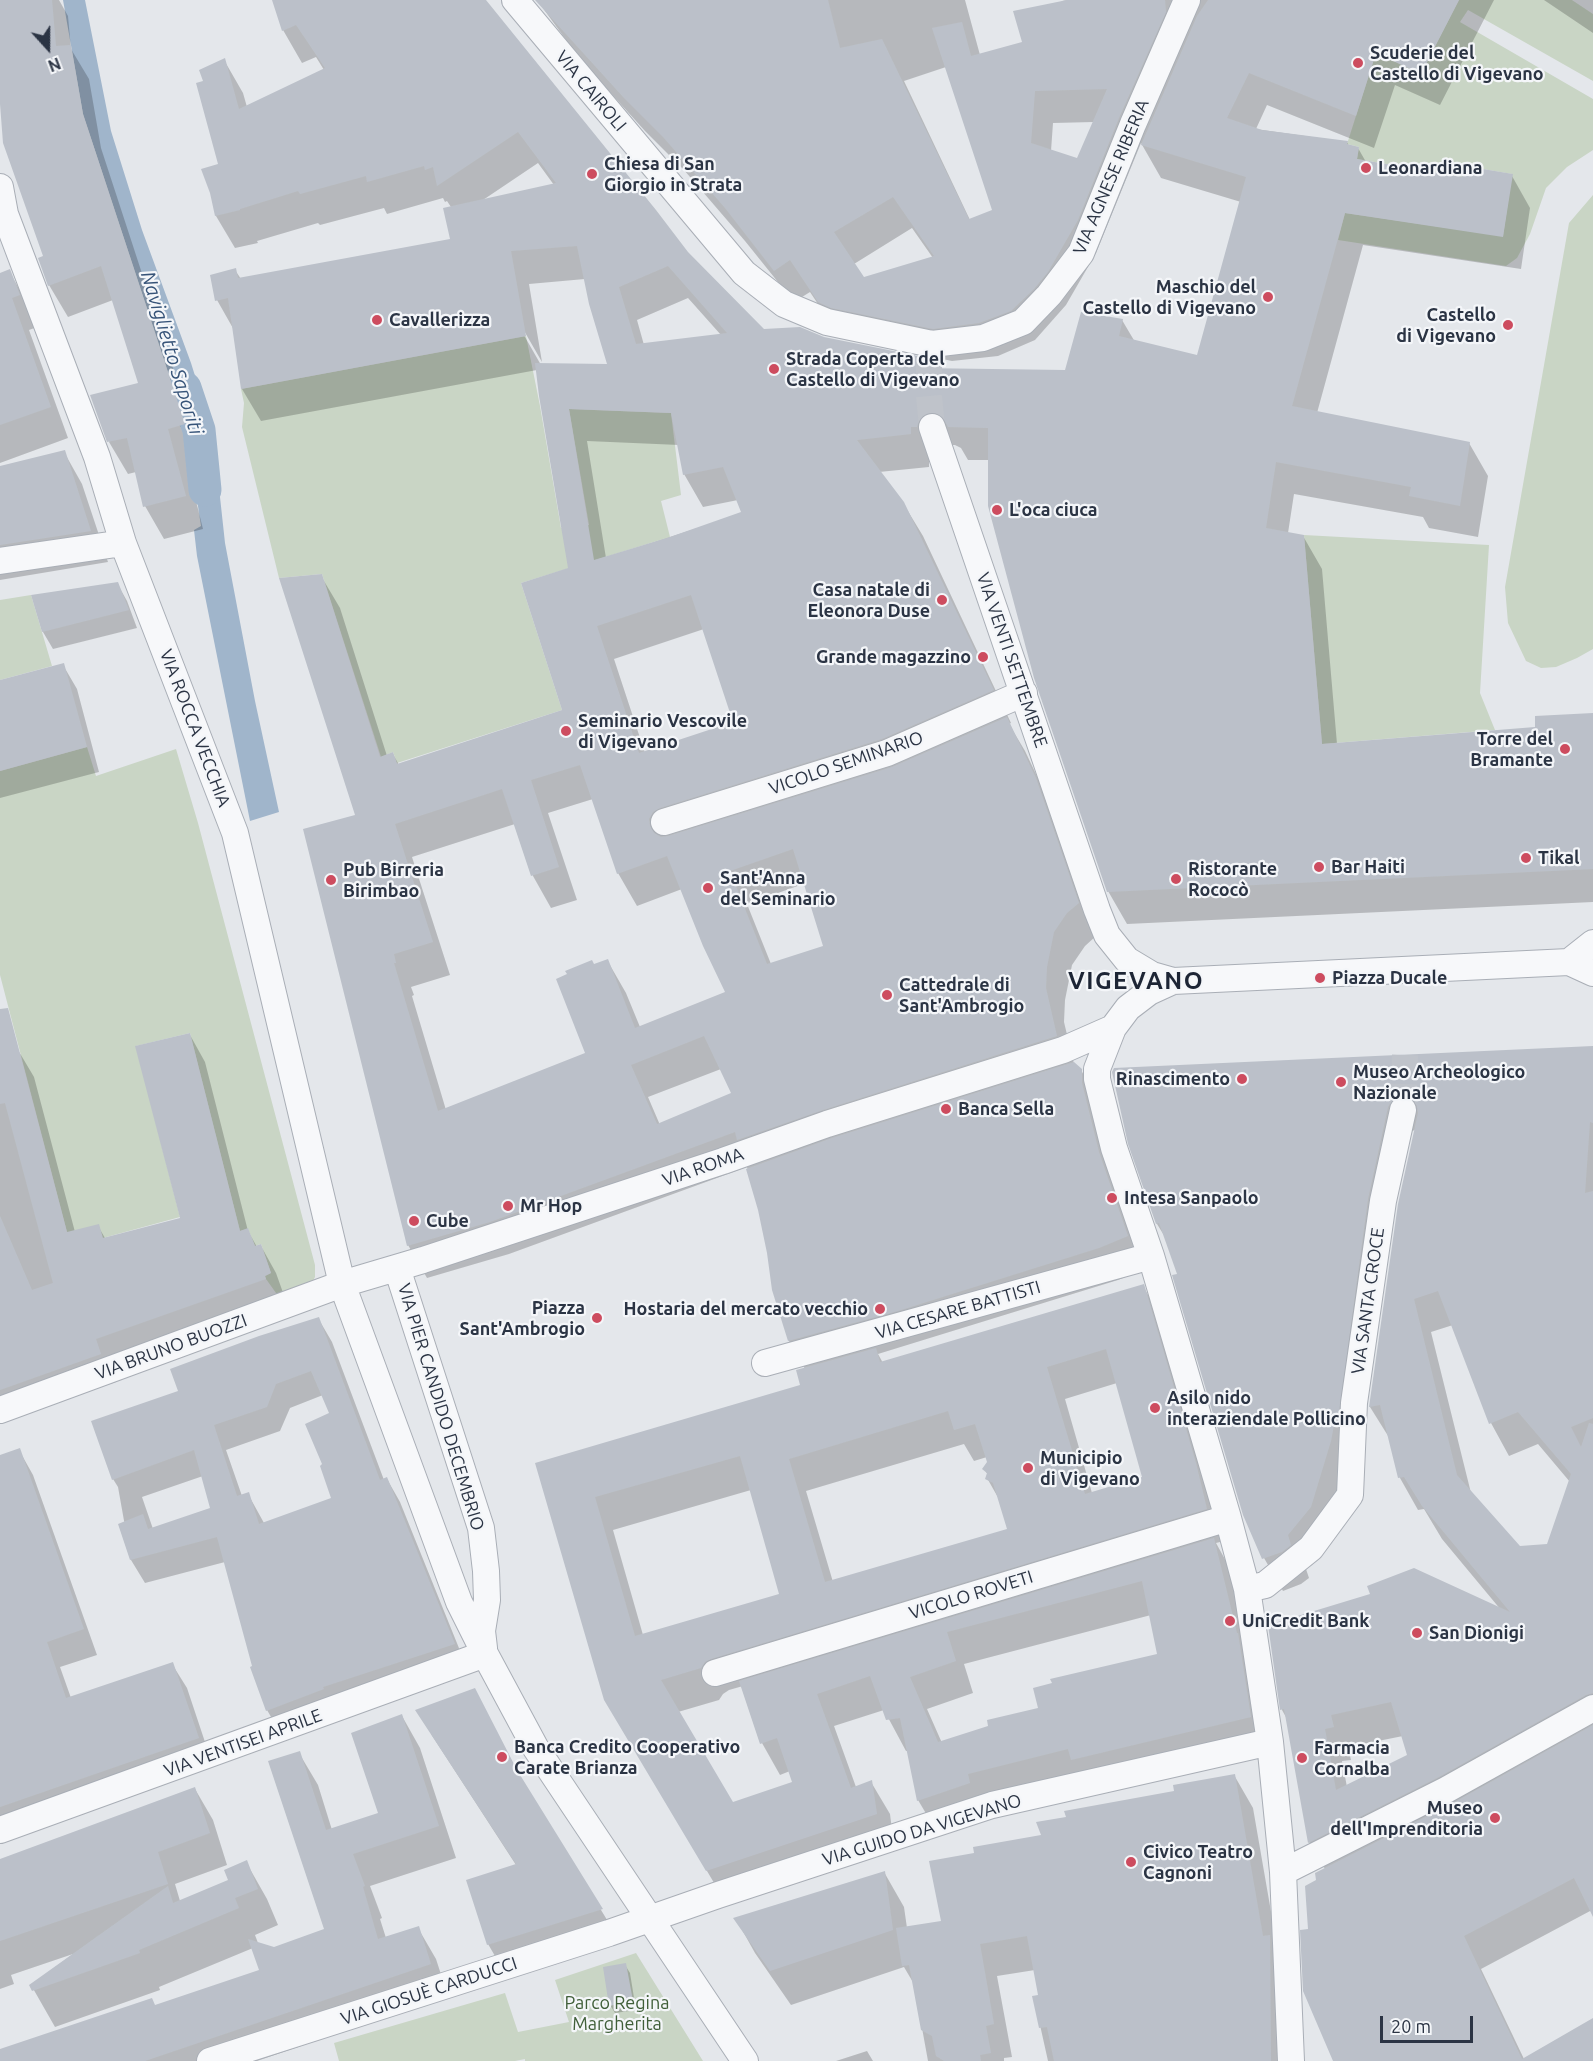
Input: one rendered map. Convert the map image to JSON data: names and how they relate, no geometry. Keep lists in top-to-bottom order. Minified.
{"streets":{"street":["VIA CAIROLI","VIA AGNESE RIBERIA","VIA VENTI SETTEMBRE","VIA ROCCA VECCHIA","VICOLO SEMINARIO","VIA ROMA","VIA SANTA CROCE","VIA CESARE BATTISTI","VIA BRUNO BUOZZI","VIA PIER CANDIDO DECEMBRIO","VICOLO ROVETI","VIA VENTISEI APRILE","VIA GUIDO DA VIGEVANO","VIA GIOSUÈ CARDUCCI"]},"crossings":[["VIA CAIROLI","VIA AGNESE RIBERIA"],["VIA VENTI SETTEMBRE","VICOLO SEMINARIO"],["VIA ROCCA VECCHIA","VIA ROMA"],["VIA ROCCA VECCHIA","VIA BRUNO BUOZZI"],["VIA ROCCA VECCHIA","VIA PIER CANDIDO DECEMBRIO"],["VIA ROMA","VIA BRUNO BUOZZI"],["VIA ROMA","VIA PIER CANDIDO DECEMBRIO"],["VIA BRUNO BUOZZI","VIA PIER CANDIDO DECEMBRIO"],["VIA PIER CANDIDO DECEMBRIO","VIA VENTISEI APRILE"],["VIA PIER CANDIDO DECEMBRIO","VIA GUIDO DA VIGEVANO"],["VIA PIER CANDIDO DECEMBRIO","VIA GIOSUÈ CARDUCCI"],["VIA GUIDO DA VIGEVANO","VIA GIOSUÈ CARDUCCI"]],"districts":["VIGEVANO"],"water":["Naviglietto Saporiti"],"parks":["Parco Regina Margherita"],"places":["Scuderie del Castello di Vigevano","Leonardiana","Chiesa di San Giorgio in Strata","Maschio del Castello di Vigevano","Cavallerizza","Castello di Vigevano","Strada Coperta del Castello di Vigevano","L'oca ciuca","Casa natale di Eleonora Duse","Grande magazzino","Seminario Vescovile di Vigevano","Torre del Bramante","Tikal","Bar Haiti","Ristorante Rococò","Pub Birreria Birimbao","Sant'Anna del Seminario","Piazza Ducale","Cattedrale di Sant'Ambrogio","Rinascimento","Museo Archeologico Nazionale","Banca Sella","Intesa Sanpaolo","Mr Hop","Cube","Hostaria del mercato vecchio","Piazza Sant'Ambrogio","Asilo nido interaziendale Pollicino","Municipio di Vigevano","UniCredit Bank","San Dionigi","Banca Credito Cooperativo Carate Brianza","Farmacia Cornalba","Museo dell'Imprenditoria","Civico Teatro Cagnoni"],"scale_bar":"20 m","north":"bottom"}
